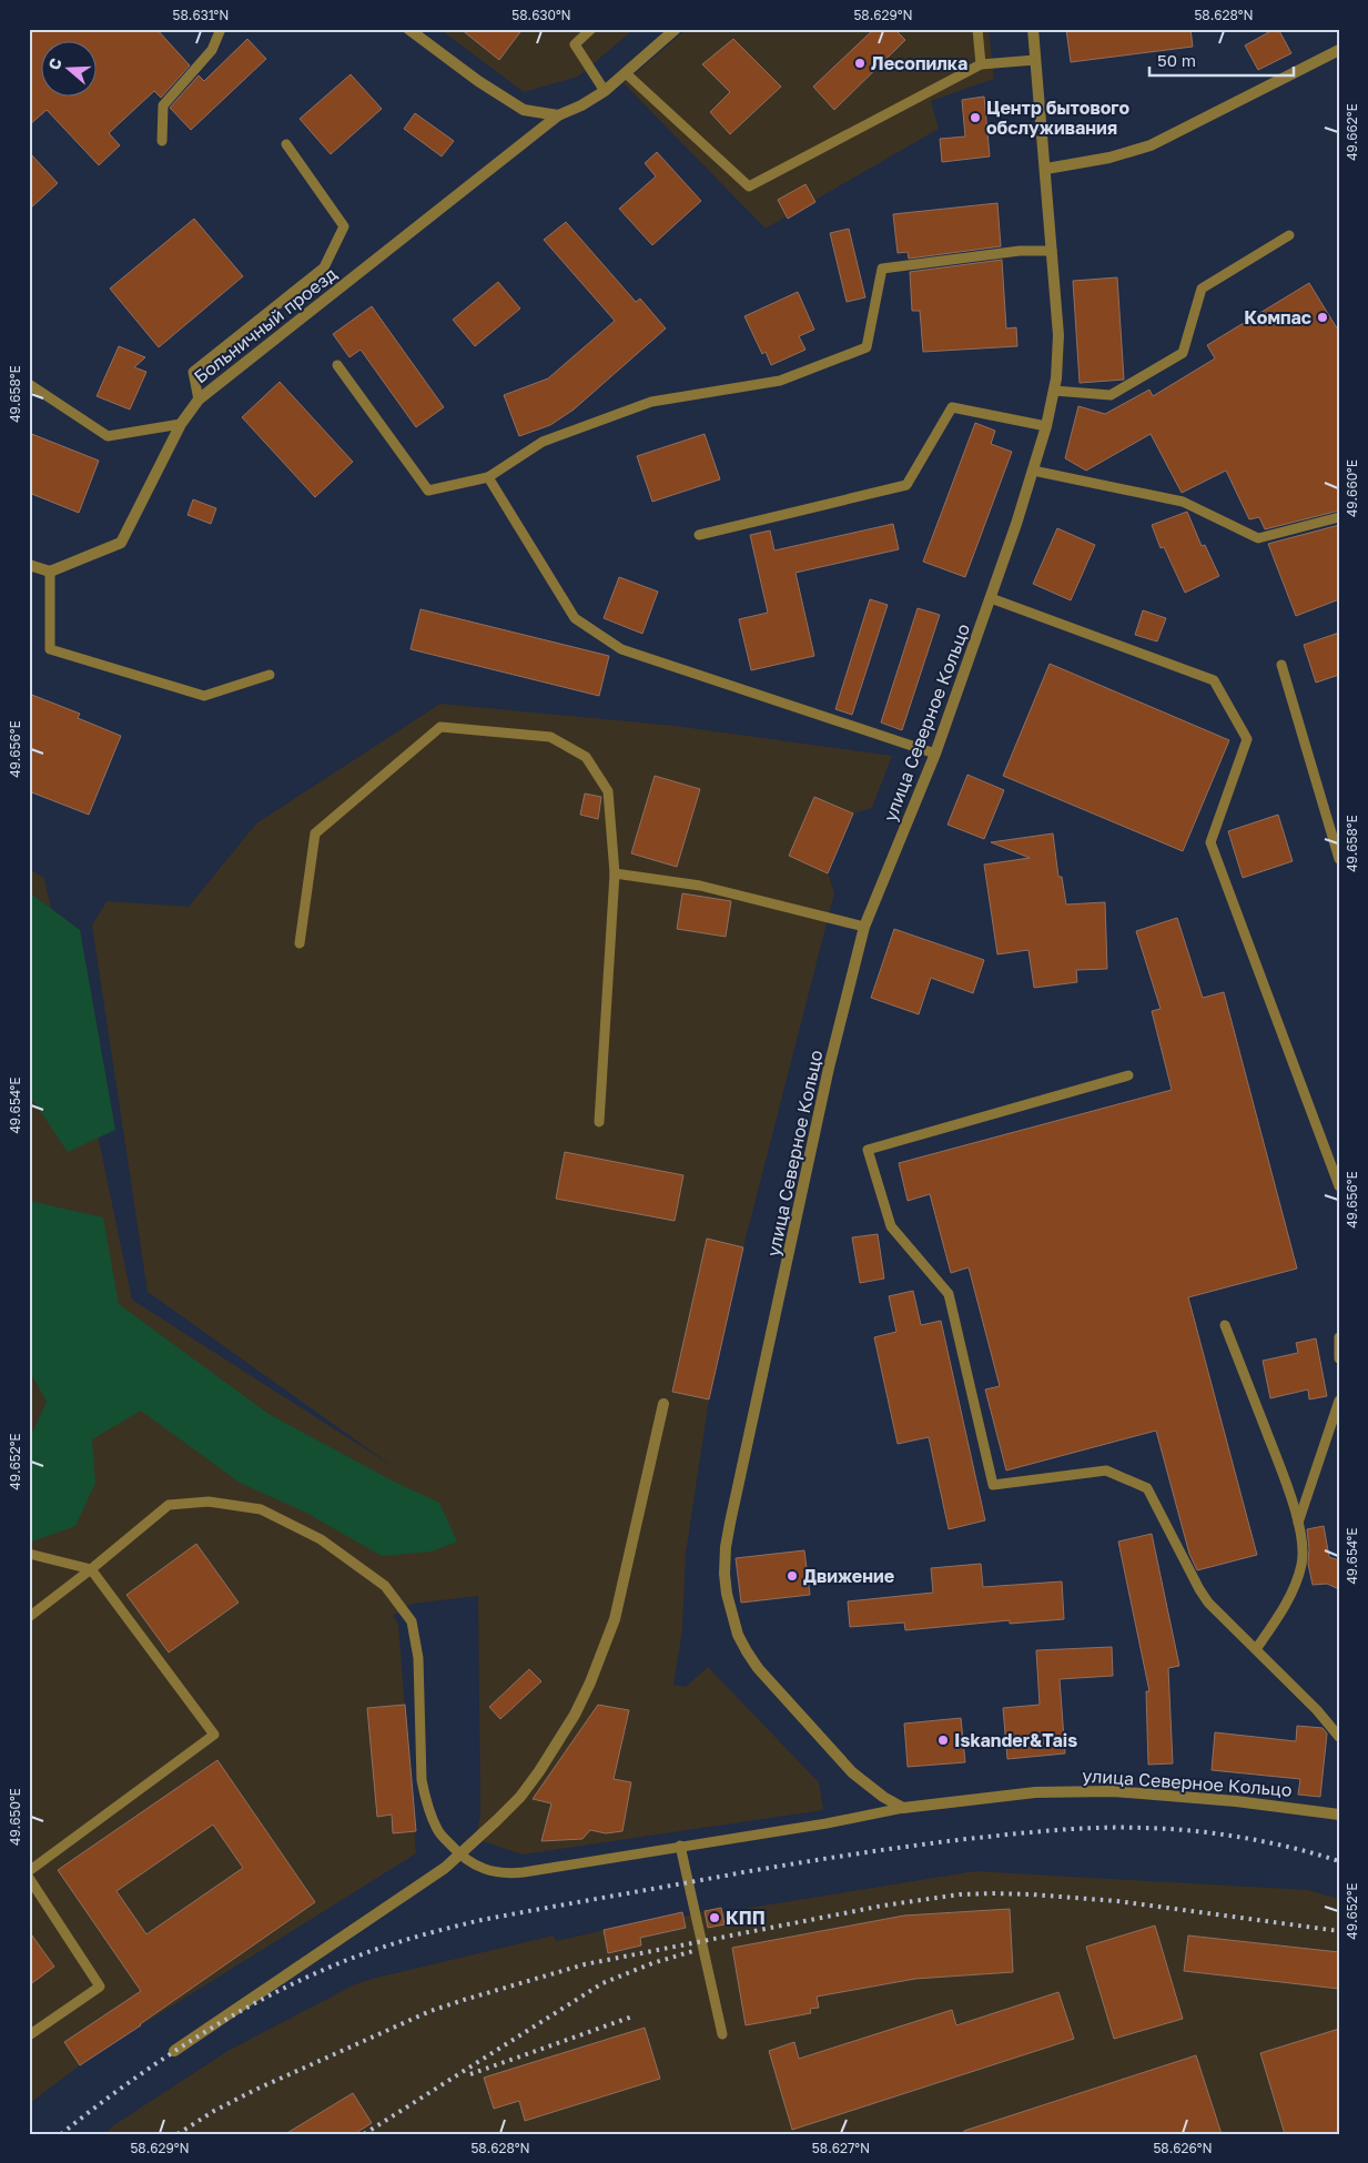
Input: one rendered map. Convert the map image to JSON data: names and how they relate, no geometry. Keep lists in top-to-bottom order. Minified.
{"streets":{"street":["Больничный проезд","улица Северное Кольцо"]},"places":["Лесопилка","Центр бытового обслуживания","Компас","Движение","Iskander&Tais","КПП"],"scale_bar":"50 m","north":"left","coordinates":["58.631°N","58.630°N","58.629°N","58.628°N","49.662°E","49.658°E","49.660°E","49.656°E","49.654°E","49.652°E","49.650°E","58.627°N","58.626°N"]}
